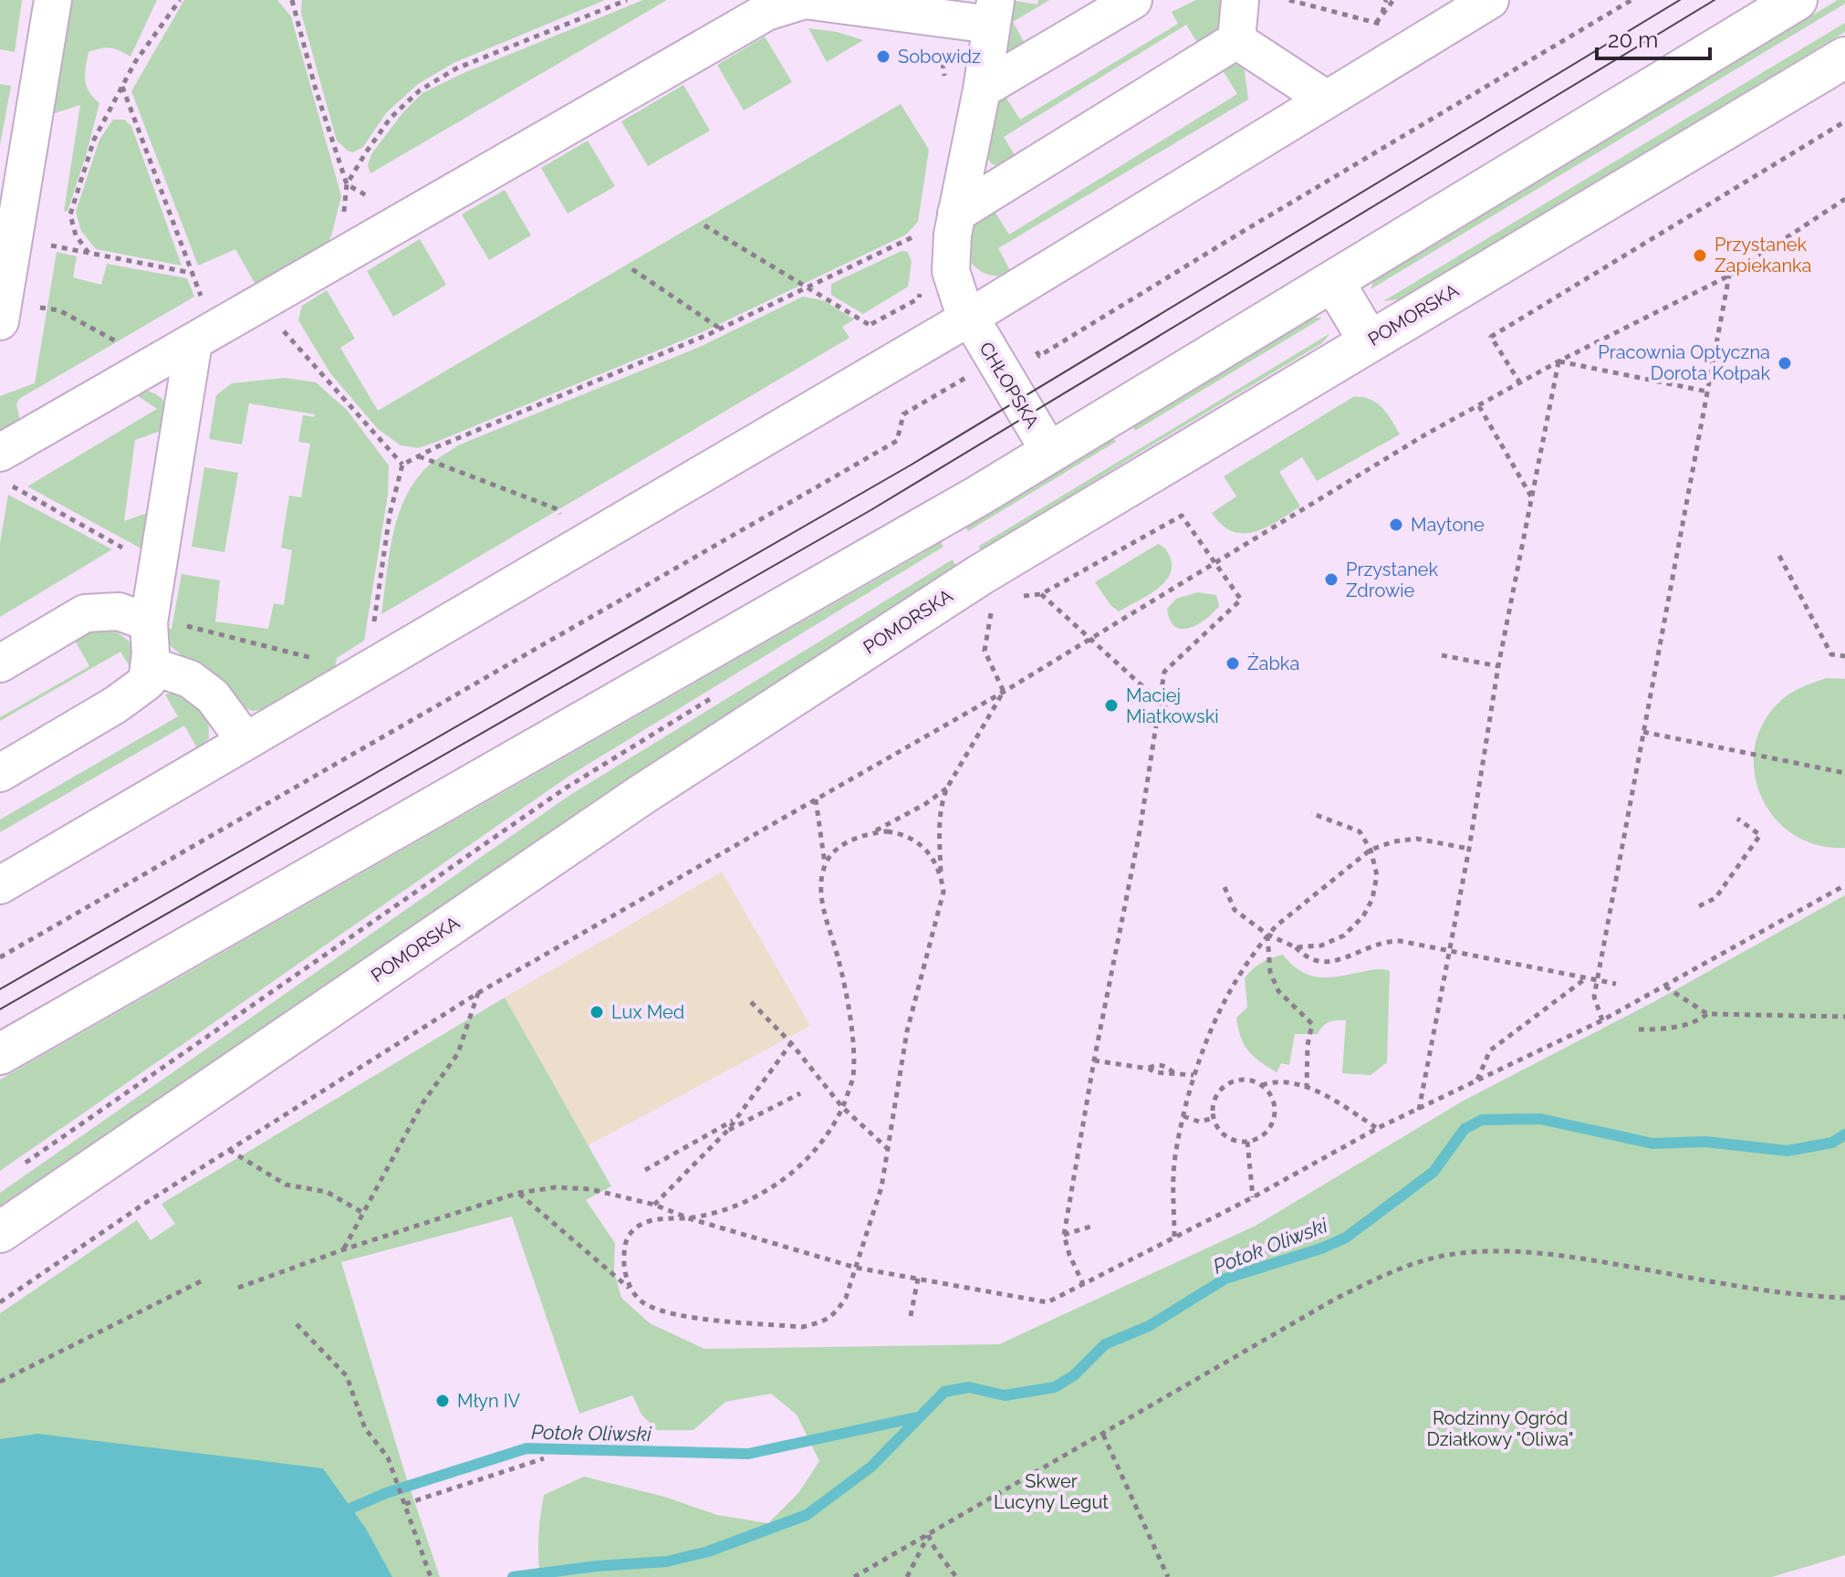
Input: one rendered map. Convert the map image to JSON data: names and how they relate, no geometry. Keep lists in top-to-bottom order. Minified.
{"streets":{"main road":["POMORSKA"],"street":["CHŁOPSKA"]},"water":["Potok Oliwski"],"parks":["Rodzinny Ogród Działkowy \"Oliwa\"","Skwer Lucyny Legut"],"places":["Sobowidz","Przystanek Zapiekanka","Pracownia Optyczna Dorota Kołpak","Maytone","Przystanek Zdrowie","Żabka","Maciej Miatkowski","Lux Med","Młyn IV"],"scale_bar":"20 m"}
